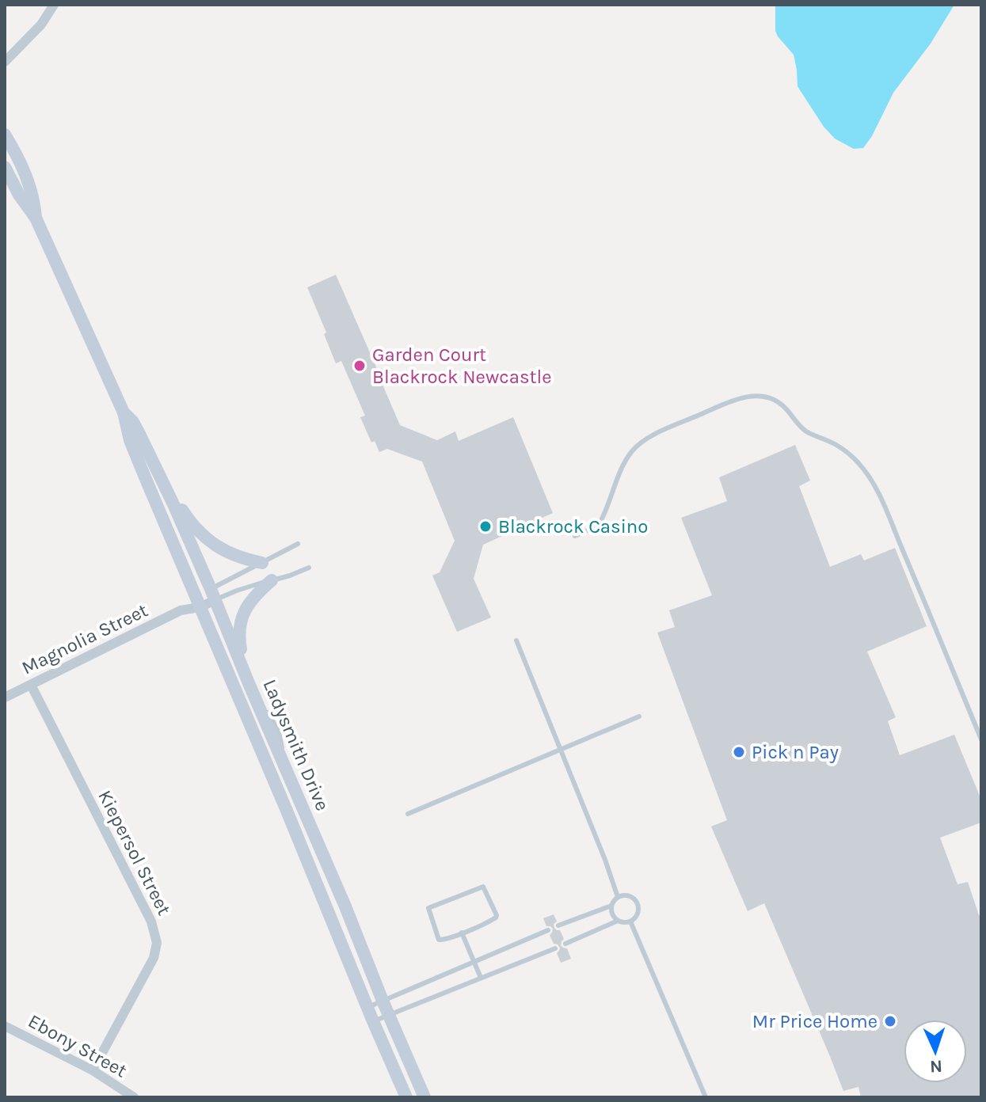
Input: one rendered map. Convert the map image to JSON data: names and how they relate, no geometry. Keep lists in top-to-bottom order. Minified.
{"streets":{"street":["Magnolia Street","Ladysmith Drive","Kiepersol Street","Ebony Street"]},"crossings":[["Magnolia Street","Ladysmith Drive"],["Magnolia Street","Kiepersol Street"],["Kiepersol Street","Ebony Street"]],"places":["Garden Court Blackrock Newcastle","Blackrock Casino","Pick n Pay","Mr Price Home"],"north":"bottom"}
